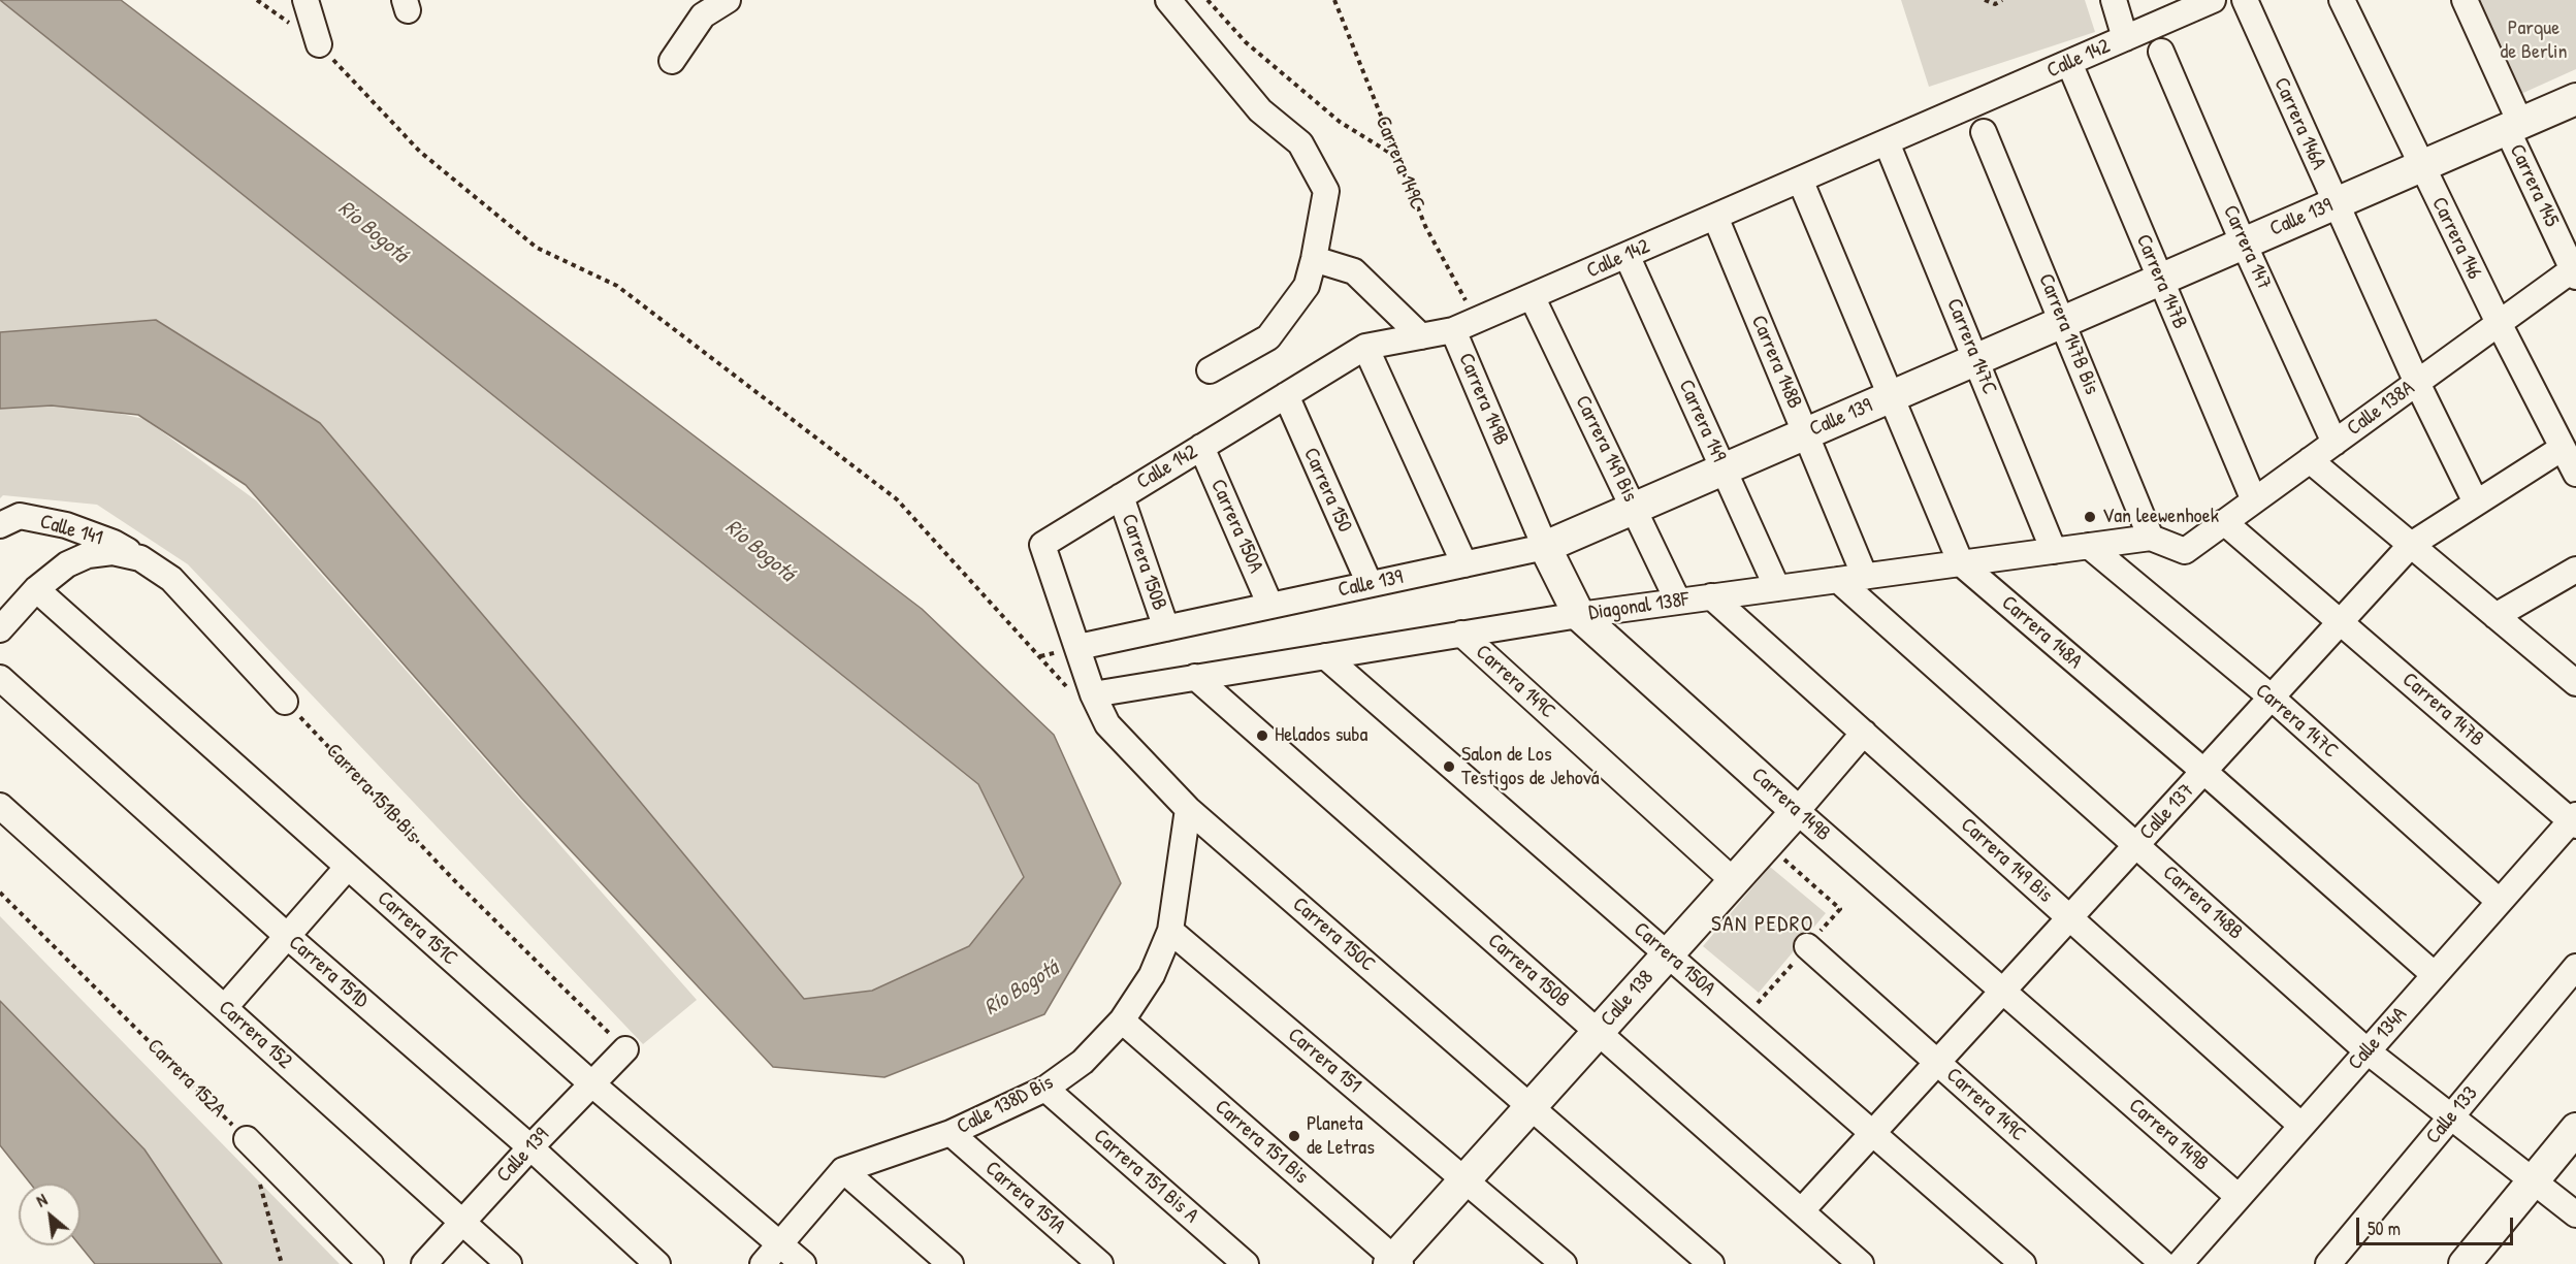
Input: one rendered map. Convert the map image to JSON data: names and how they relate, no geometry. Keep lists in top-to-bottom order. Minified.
{"streets":{"main road":["Calle 139","Carrera 149B","Calle 138"],"street":["Calle 142","Carrera 146A","Carrera 149C","Carrera 145","Carrera 146","Carrera 147","Carrera 147B","Carrera 147B Bis","Carrera 147C","Carrera 148B","Calle 138A","Carrera 149","Carrera 149 Bis","Carrera 150","Carrera 150A","Calle 141","Carrera 150B","Diagonal 138F","Carrera 148A","Calle 137","Carrera 151C","Carrera 150C","Carrera 151D","Carrera 152","Calle 134A","Carrera 151","Calle 138D Bis","Calle 133","Carrera 151 Bis","Carrera 151 Bis A","Carrera 151A"],"path":["Carrera 151B Bis","Carrera 152A"]},"crossings":[["Calle 142","Carrera 149C"],["Calle 142","Carrera 147B"],["Calle 142","Carrera 147C"],["Calle 142","Carrera 148B"],["Calle 142","Carrera 149B"],["Calle 142","Carrera 149"],["Calle 142","Carrera 149 Bis"],["Calle 142","Carrera 150"],["Calle 142","Carrera 150A"],["Calle 142","Carrera 150B"],["Calle 142","Carrera 148A"],["Calle 142","Carrera 150C"],["Carrera 146A","Calle 139"],["Carrera 146A","Calle 138A"],["Carrera 146A","Calle 137"],["Carrera 149C","Diagonal 138F"],["Carrera 149C","Calle 137"],["Carrera 149C","Calle 138"],["Carrera 145","Calle 139"],["Carrera 145","Calle 138A"],["Calle 139","Carrera 146"],["Calle 139","Carrera 147"],["Calle 139","Carrera 147B"],["Calle 139","Carrera 147B Bis"],["Calle 139","Carrera 147C"],["Calle 139","Carrera 148B"],["Calle 139","Carrera 149B"],["Calle 139","Carrera 149"],["Calle 139","Carrera 149 Bis"],["Calle 139","Carrera 150"],["Calle 139","Carrera 150A"],["Calle 139","Carrera 150B"],["Calle 139","Carrera 148A"],["Calle 139","Carrera 151B Bis"],["Calle 139","Carrera 151C"],["Calle 139","Carrera 150C"],["Calle 139","Carrera 151D"],["Calle 139","Carrera 152"],["Carrera 146","Calle 138A"],["Carrera 146","Calle 137"],["Carrera 147","Calle 138A"],["Carrera 147B","Calle 138A"],["Carrera 147B","Calle 137"],["Carrera 147B","Calle 134A"],["Carrera 147B Bis","Diagonal 138F"],["Carrera 147C","Diagonal 138F"],["Carrera 147C","Calle 137"],["Carrera 147C","Calle 134A"],["Carrera 148B","Diagonal 138F"],["Carrera 148B","Calle 137"],["Carrera 148B","Calle 134A"],["Carrera 148B","Calle 133"],["Carrera 149B","Diagonal 138F"],["Carrera 149B","Calle 137"],["Carrera 149B","Calle 138"],["Carrera 149B","Calle 134A"],["Calle 138A","Diagonal 138F"],["Carrera 149","Diagonal 138F"],["Carrera 149 Bis","Diagonal 138F"],["Carrera 149 Bis","Calle 137"],["Carrera 149 Bis","Calle 138"],["Carrera 149 Bis","Calle 134A"],["Carrera 150A","Diagonal 138F"],["Carrera 150A","Calle 137"],["Carrera 150A","Calle 138"],["Carrera 150B","Diagonal 138F"],["Carrera 150B","Calle 137"],["Carrera 150B","Calle 138"],["Diagonal 138F","Carrera 148A"],["Diagonal 138F","Carrera 150C"],["Carrera 148A","Calle 137"],["Carrera 148A","Calle 134A"],["Carrera 150C","Calle 138"],["Carrera 150C","Calle 138D Bis"],["Calle 138","Carrera 151"],["Calle 138","Carrera 151 Bis"],["Carrera 151","Calle 138D Bis"],["Calle 138D Bis","Carrera 151 Bis"],["Calle 138D Bis","Carrera 151 Bis A"],["Calle 138D Bis","Carrera 151A"]],"districts":["SAN PEDRO"],"water":["Río Bogotá"],"parks":["Parque de Berlin"],"places":["Van leewenhoek","Helados suba","Salon de Los Testigos de Jehová","Planeta de Letras"],"scale_bar":"50 m","north":"top left"}
